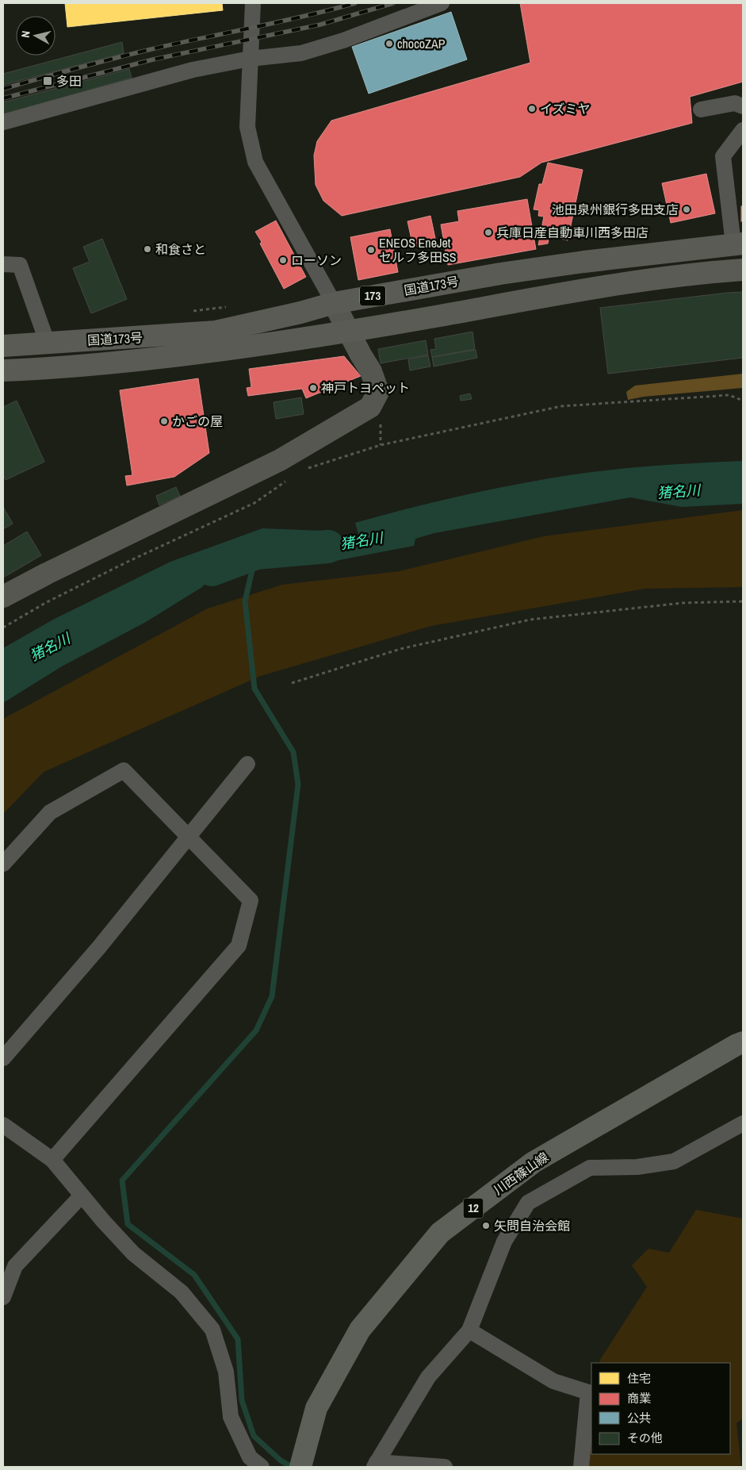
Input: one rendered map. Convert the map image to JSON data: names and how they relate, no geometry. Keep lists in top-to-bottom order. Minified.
{"streets":{"highway":["国道173号","173"],"main road":["川西篠山線","12"]},"water":["猪名川"],"places":{"other":["chocoZAP","イズミヤ","池田泉州銀行多田支店","兵庫日産自動車川西多田店","和食さと","ENEOS EneJet セルフ多田SS","ローソン","神戸トヨペット","かごの屋","矢問自治会館"],"transit":["多田"]},"legend":["住宅","商業","公共","その他"],"north":"left"}
